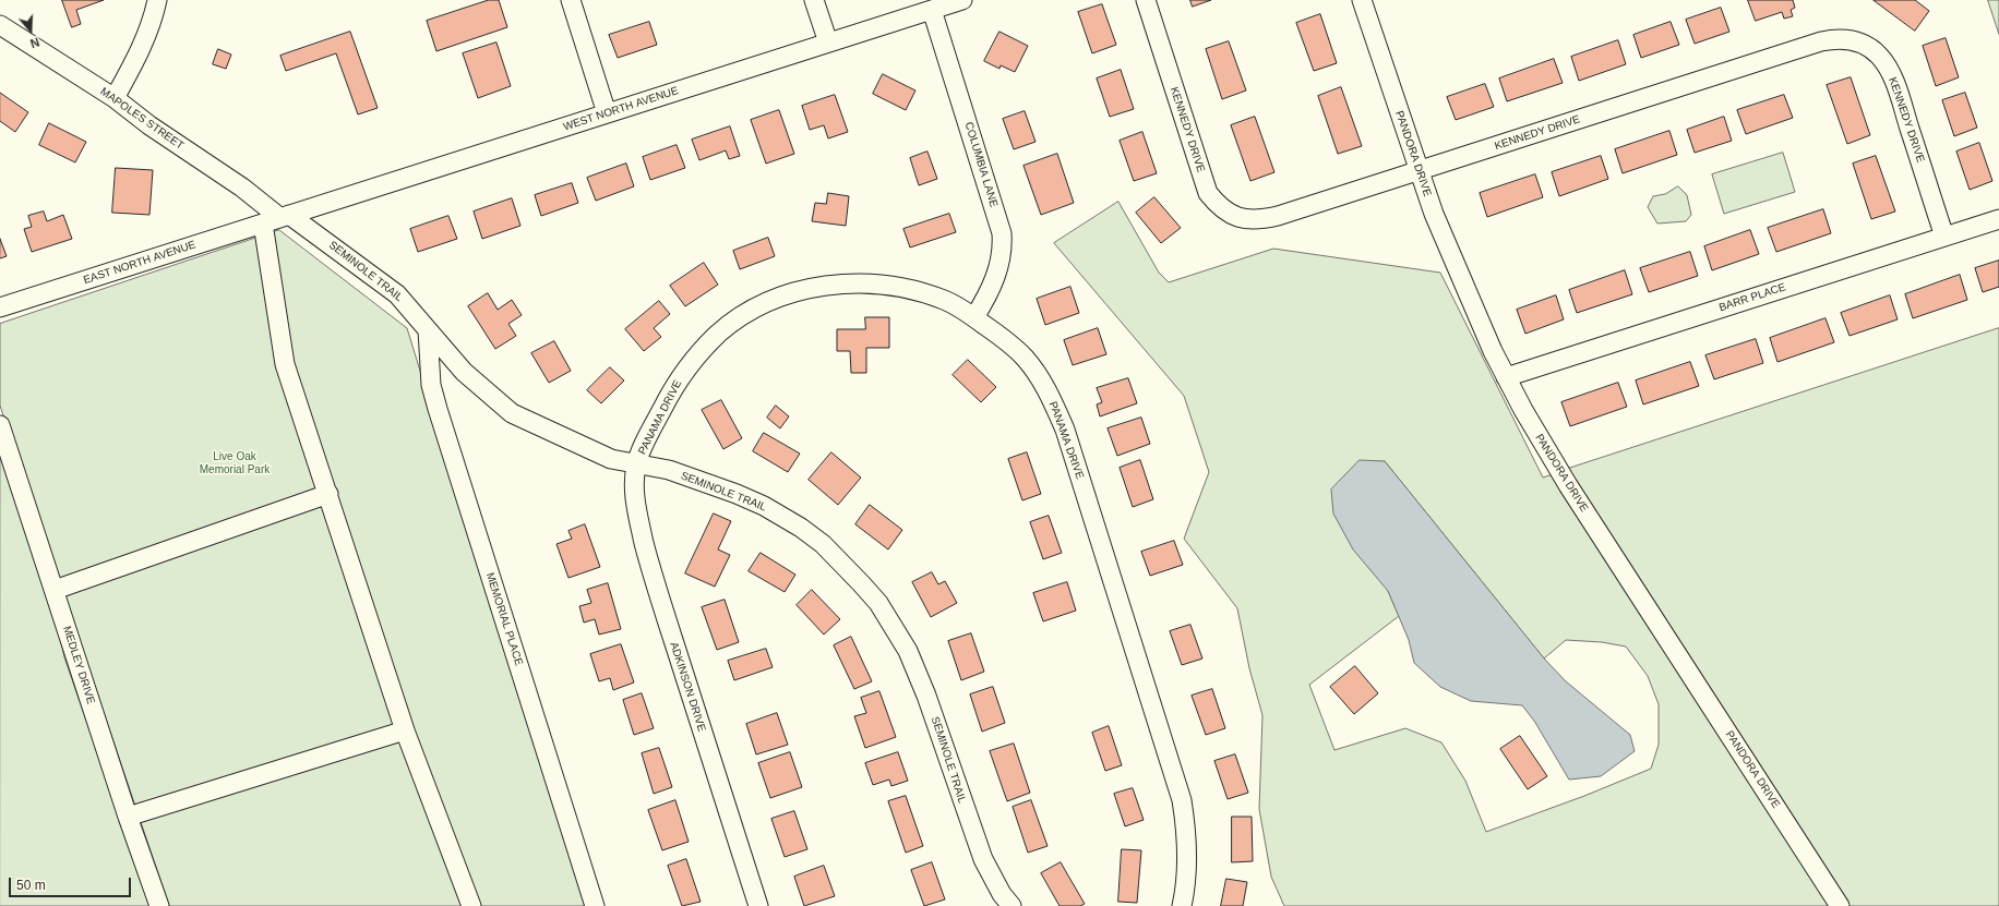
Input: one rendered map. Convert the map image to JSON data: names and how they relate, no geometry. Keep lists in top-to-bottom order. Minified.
{"streets":{"street":["WEST NORTH AVENUE","MAPOLES STREET","KENNEDY DRIVE","PANDORA DRIVE","COLUMBIA LANE","EAST NORTH AVENUE","SEMINOLE TRAIL","BARR PLACE","PANAMA DRIVE","MEMORIAL PLACE","MEDLEY DRIVE","ADKINSON DRIVE"]},"crossings":[["WEST NORTH AVENUE","MAPOLES STREET"],["WEST NORTH AVENUE","COLUMBIA LANE"],["WEST NORTH AVENUE","EAST NORTH AVENUE"],["WEST NORTH AVENUE","SEMINOLE TRAIL"],["MAPOLES STREET","EAST NORTH AVENUE"],["MAPOLES STREET","SEMINOLE TRAIL"],["KENNEDY DRIVE","PANDORA DRIVE"],["KENNEDY DRIVE","BARR PLACE"],["PANDORA DRIVE","BARR PLACE"],["COLUMBIA LANE","PANAMA DRIVE"],["EAST NORTH AVENUE","SEMINOLE TRAIL"],["SEMINOLE TRAIL","PANAMA DRIVE"],["SEMINOLE TRAIL","MEMORIAL PLACE"],["SEMINOLE TRAIL","ADKINSON DRIVE"],["PANAMA DRIVE","ADKINSON DRIVE"]],"parks":["Live Oak Memorial Park"],"scale_bar":"50 m","north":"bottom"}
